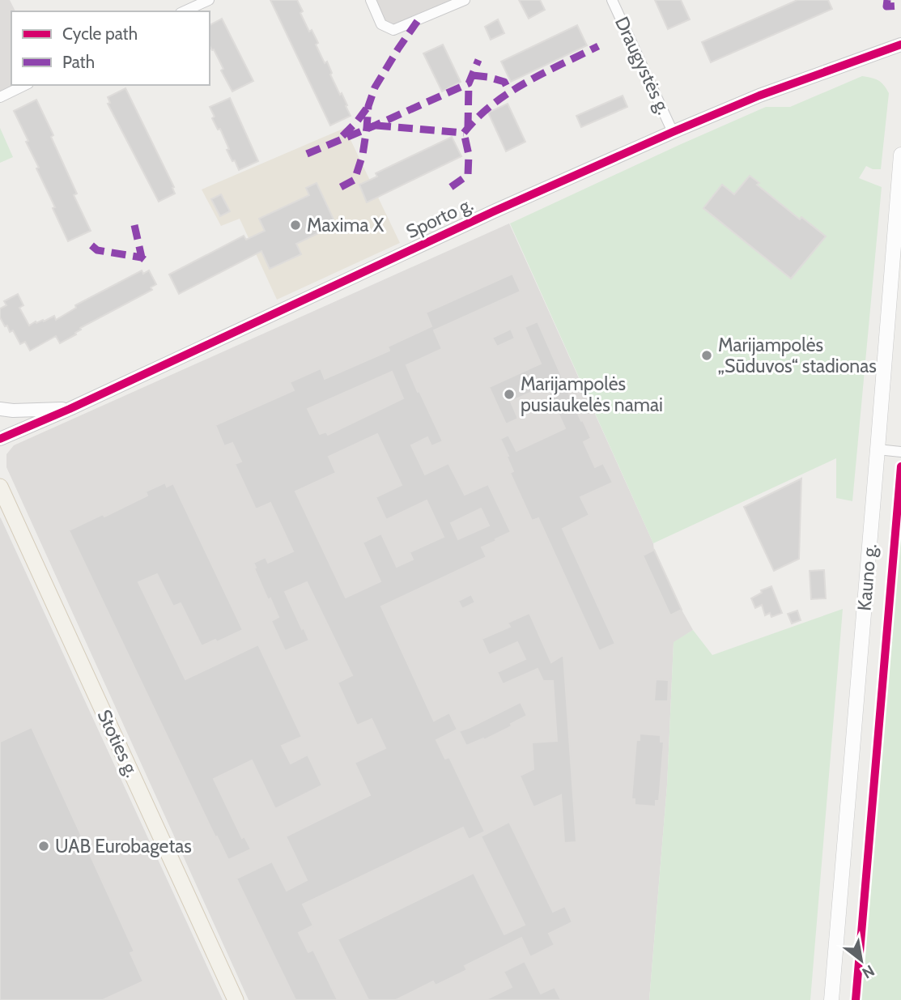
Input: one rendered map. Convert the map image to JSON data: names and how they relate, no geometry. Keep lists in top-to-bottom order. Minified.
{"streets":{"main road":["Kauno g.","Stoties g."],"street":["Draugystės g.","Sporto g."]},"crossings":[["Draugystės g.","Sporto g."]],"places":["Maxima X","Marijampolės „Sūduvos“ stadionas","Marijampolės pusiaukelės namai","UAB Eurobagetas"],"legend":["Cycle path","Path"],"north":"bottom right"}
